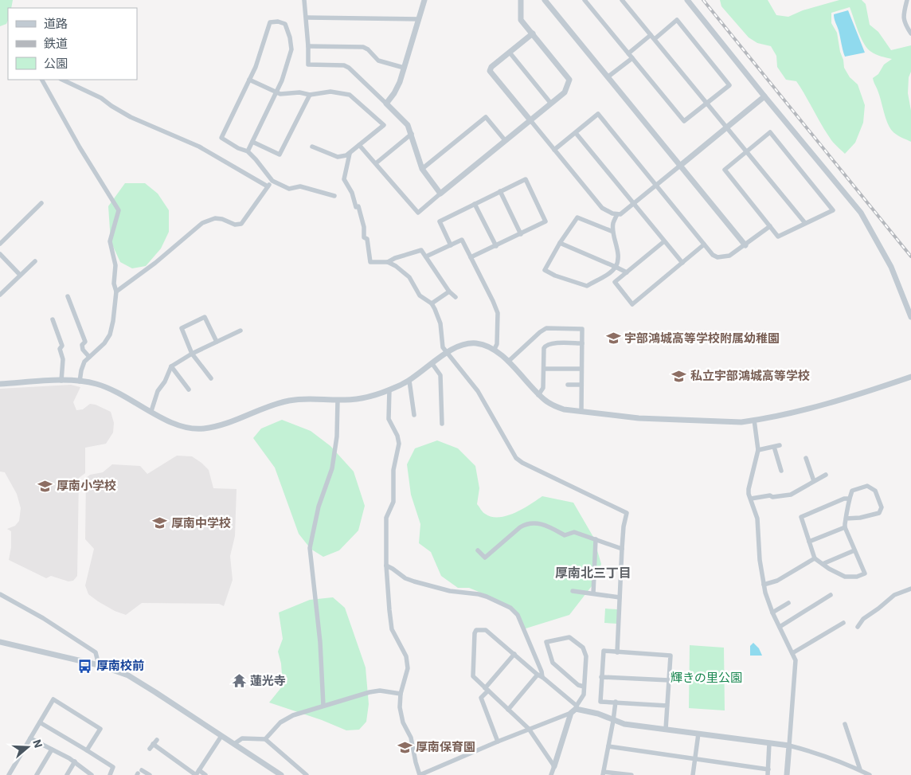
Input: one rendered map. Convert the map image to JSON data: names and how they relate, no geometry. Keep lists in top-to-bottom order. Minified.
{"districts":["厚南北三丁目"],"parks":["輝きの里公園"],"places":{"school or university":["宇部鴻城高等学校附属幼稚園","私立宇部鴻城高等学校","厚南小学校","厚南中学校","厚南保育園"],"bus stop":["厚南校前"],"temple":["蓮光寺"]},"legend":["道路","鉄道","公園"],"north":"right"}
